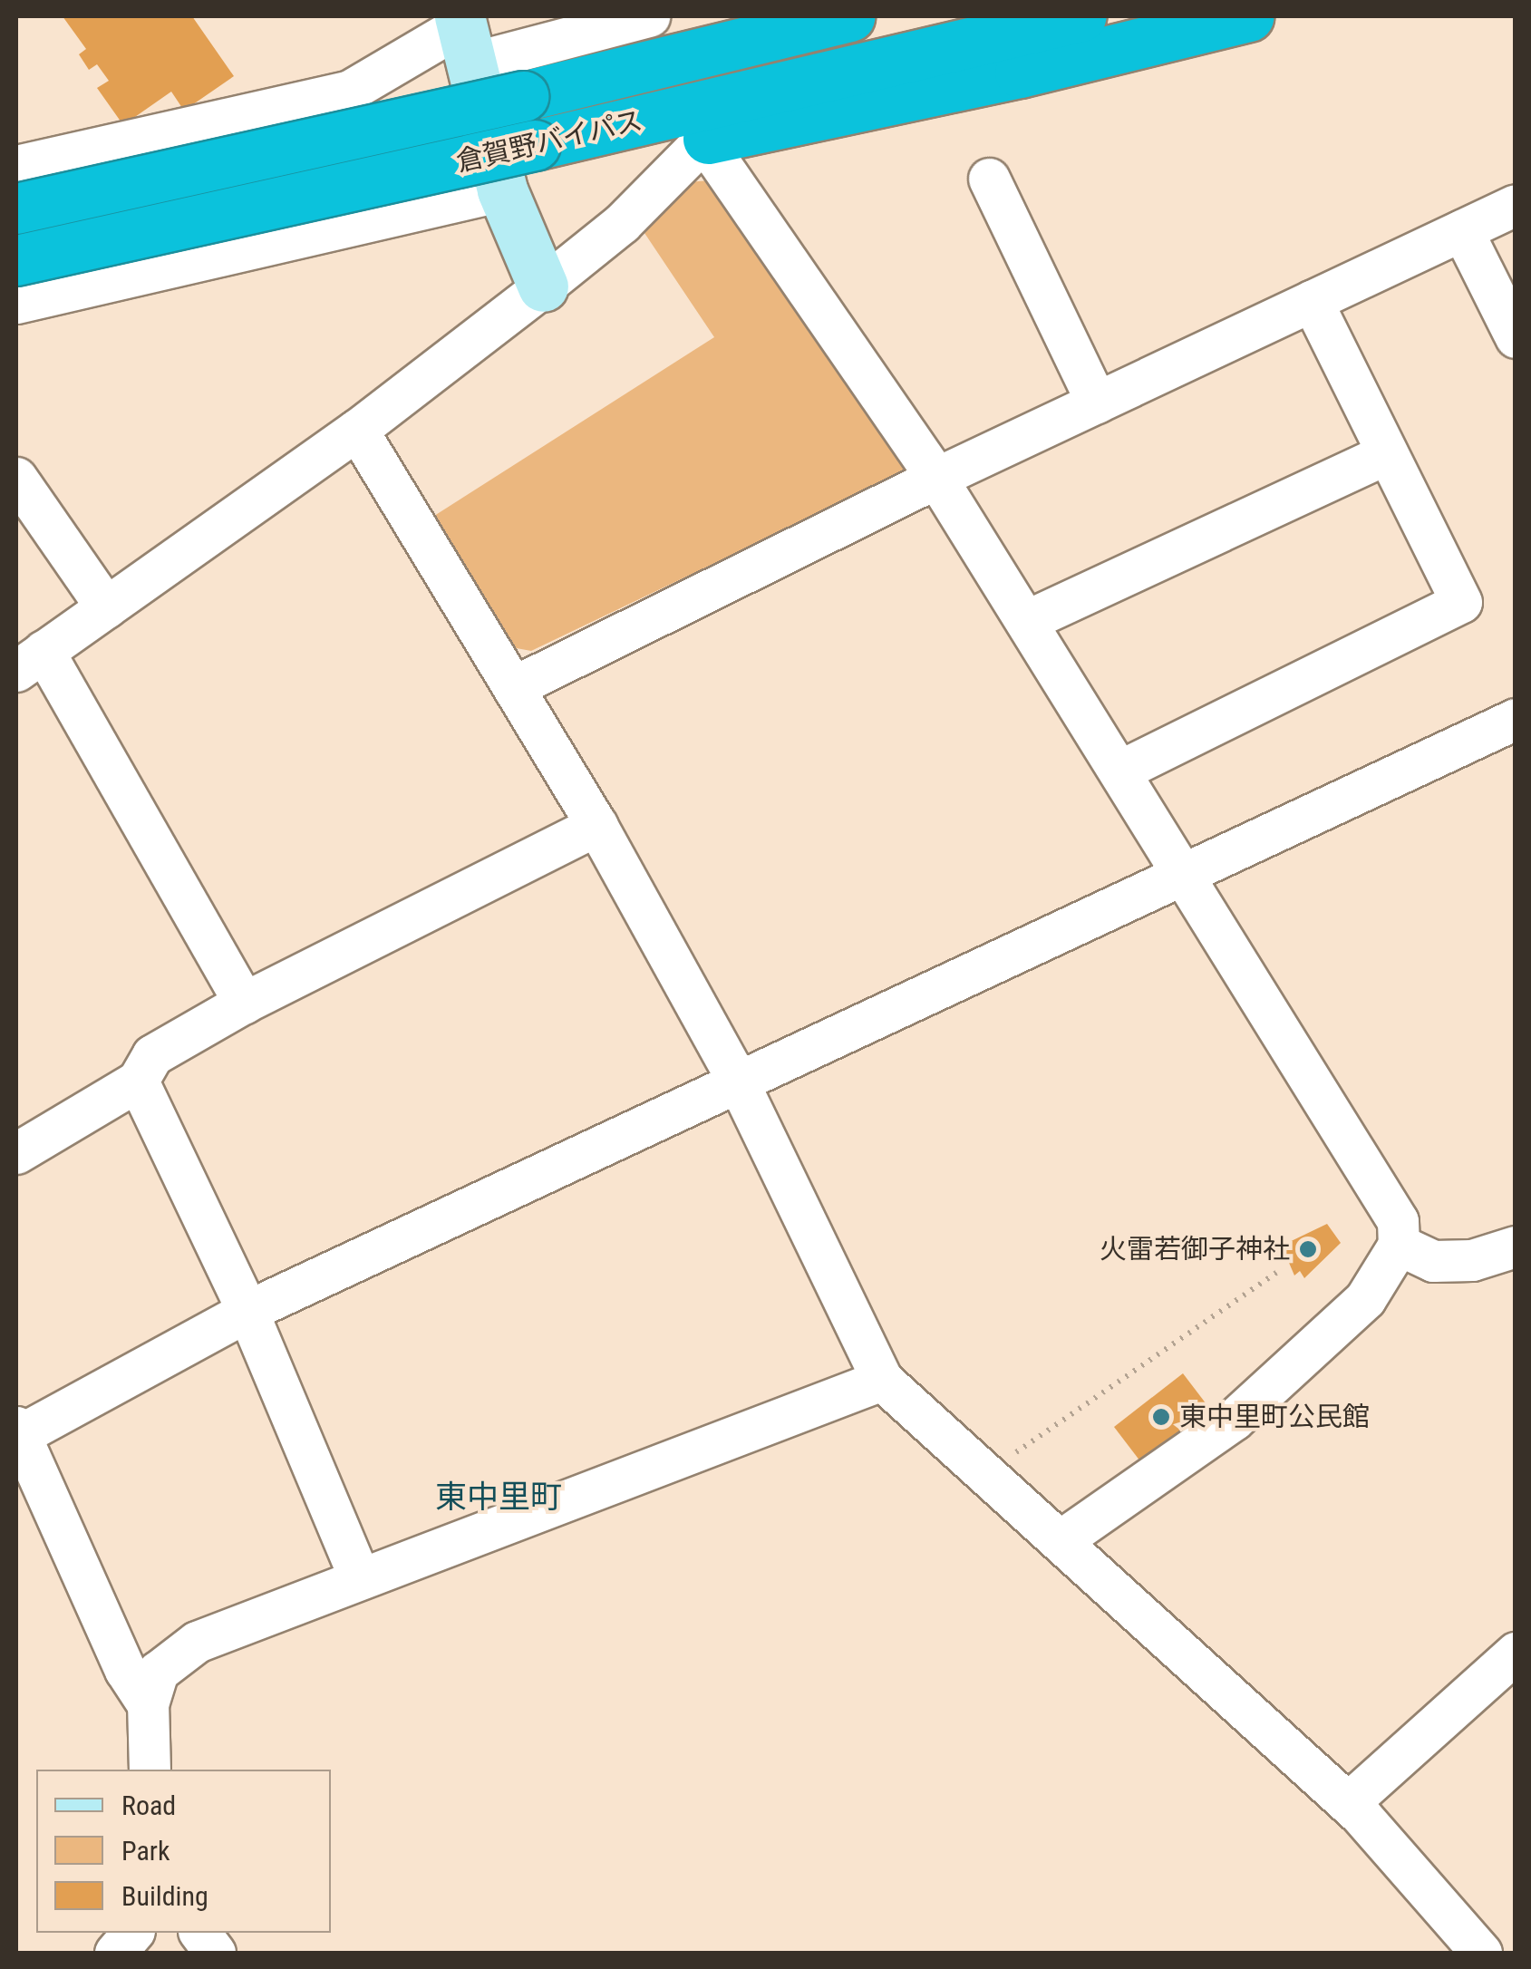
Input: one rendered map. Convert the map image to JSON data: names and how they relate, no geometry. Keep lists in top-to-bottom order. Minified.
{"streets":{"highway":["倉賀野バイパス"]},"districts":["東中里町"],"places":["火雷若御子神社","東中里町公民館"],"legend":["Road","Park","Building"]}
